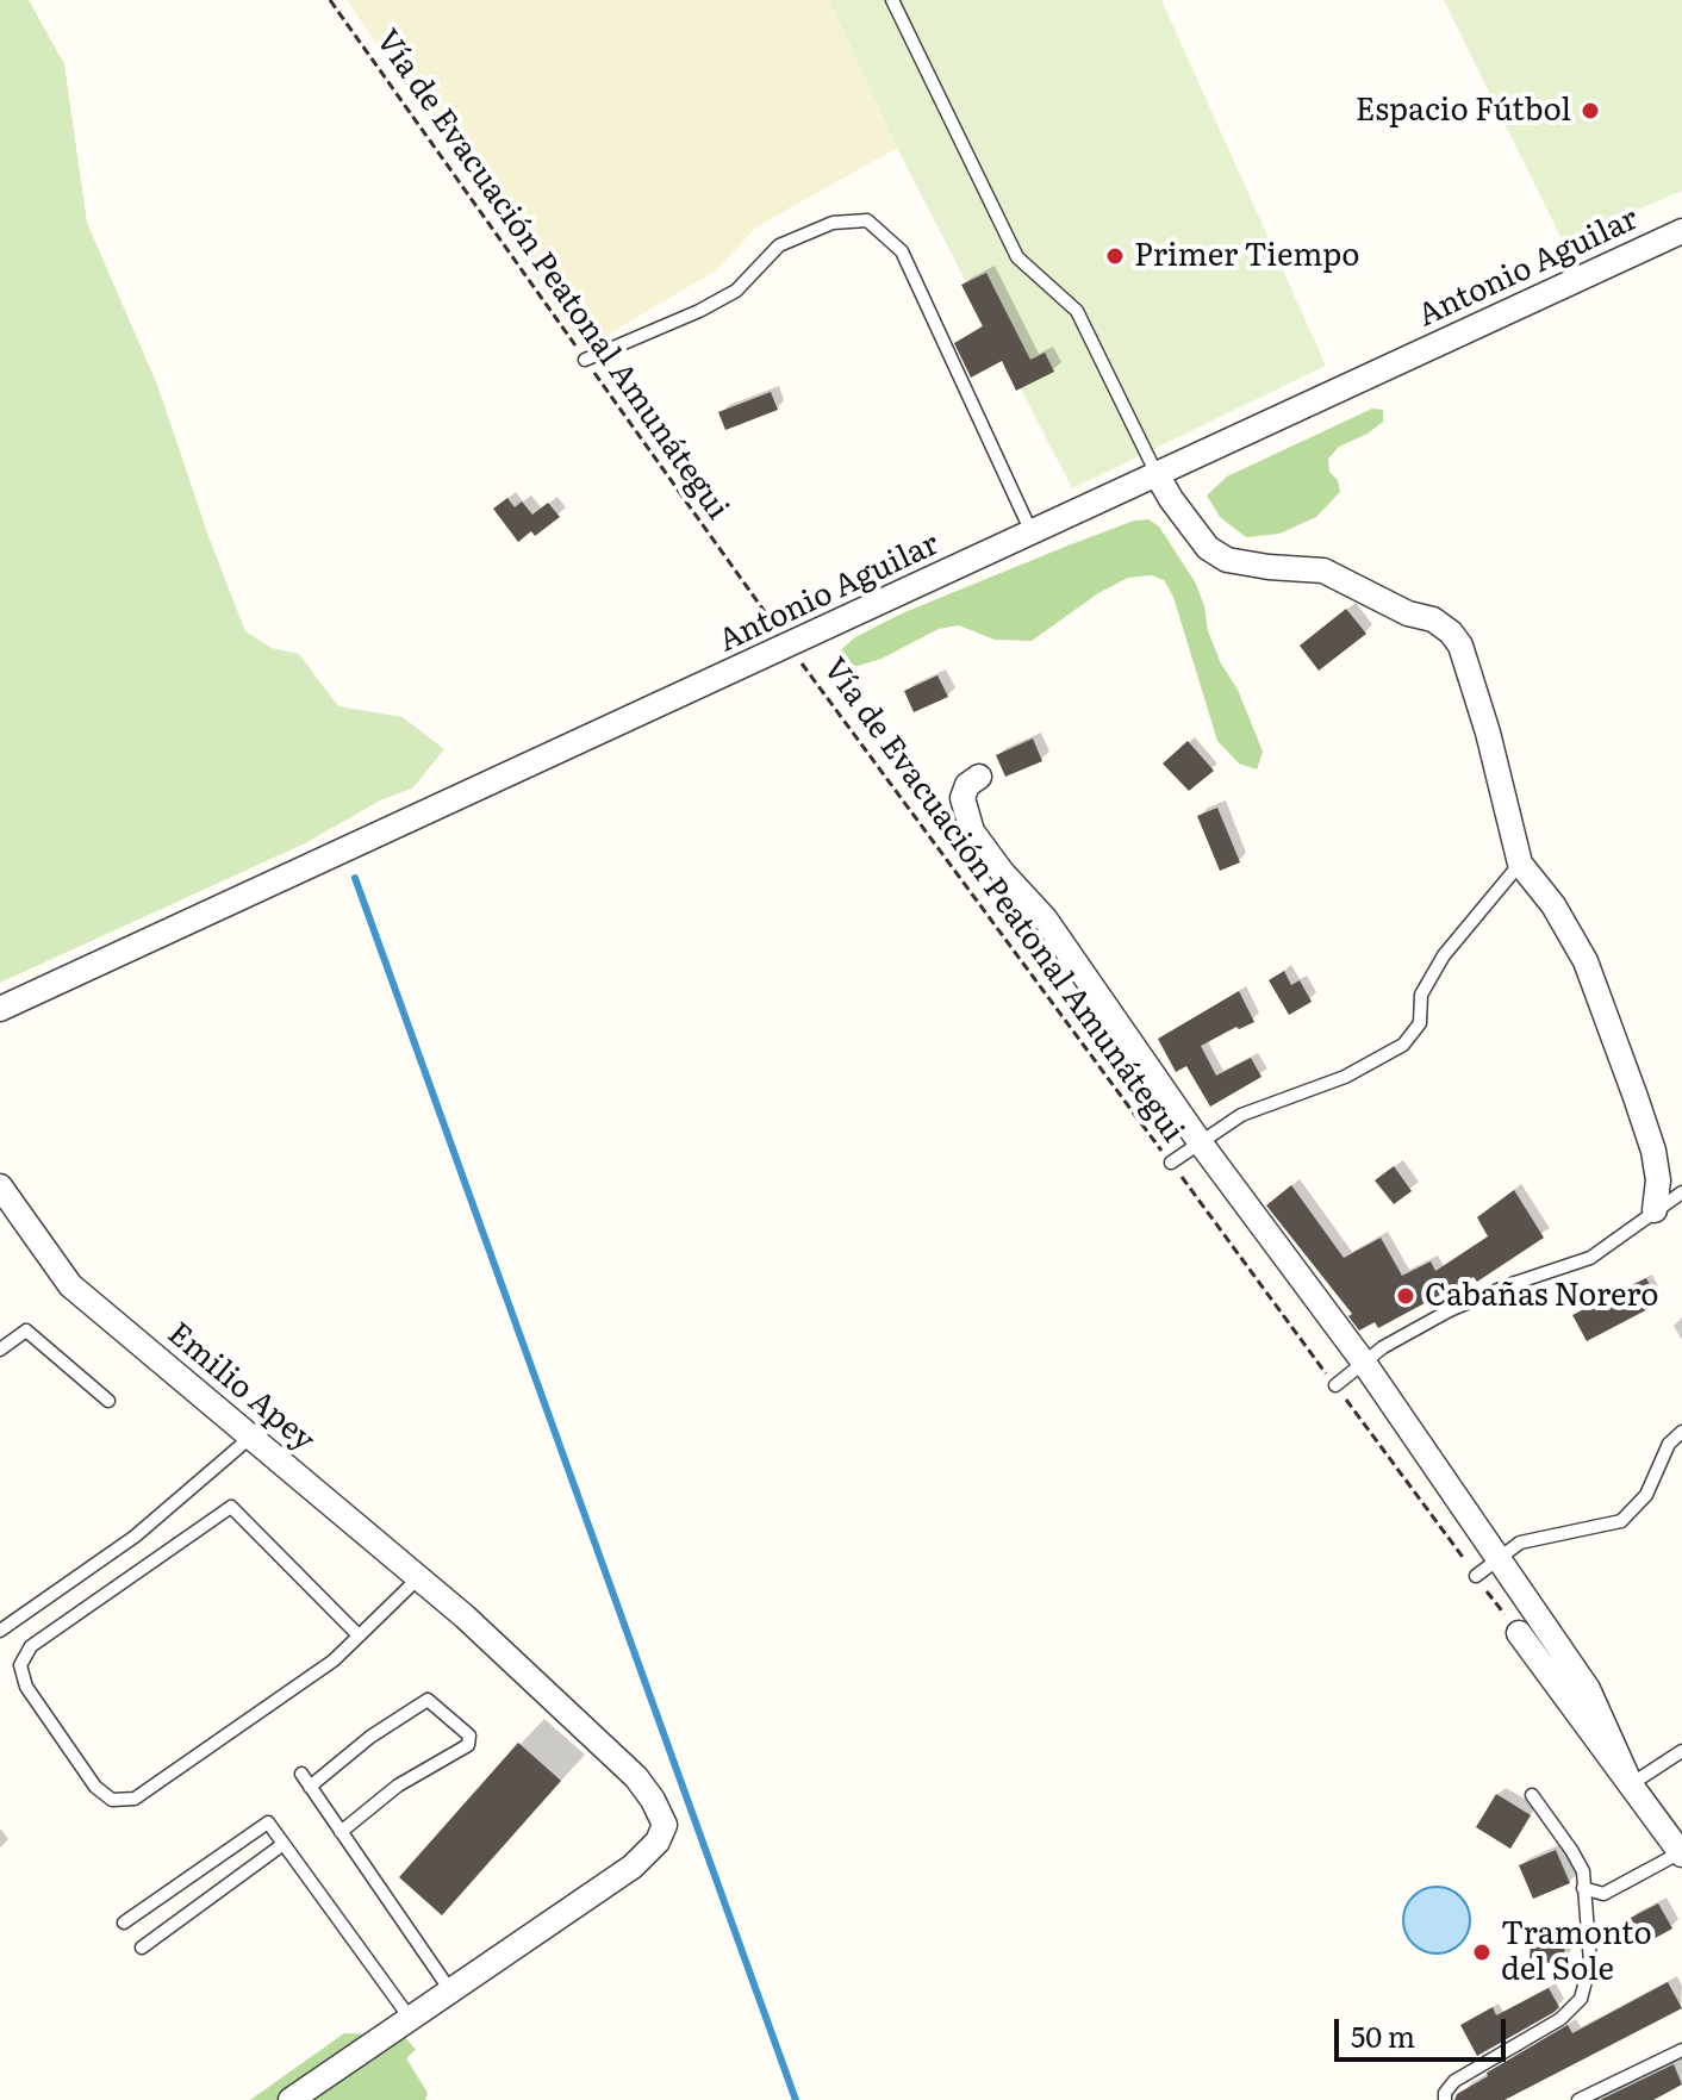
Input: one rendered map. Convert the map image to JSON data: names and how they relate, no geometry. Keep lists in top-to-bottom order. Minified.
{"streets":{"street":["Antonio Aguilar","Emilio Apey"],"path":["Vía de Evacuación Peatonal Amunátegui"]},"crossings":[["Antonio Aguilar","Vía de Evacuación Peatonal Amunátegui"]],"places":["Espacio Fútbol","Primer Tiempo","Cabañas Norero","Tramonto del Sole"],"scale_bar":"50 m"}
